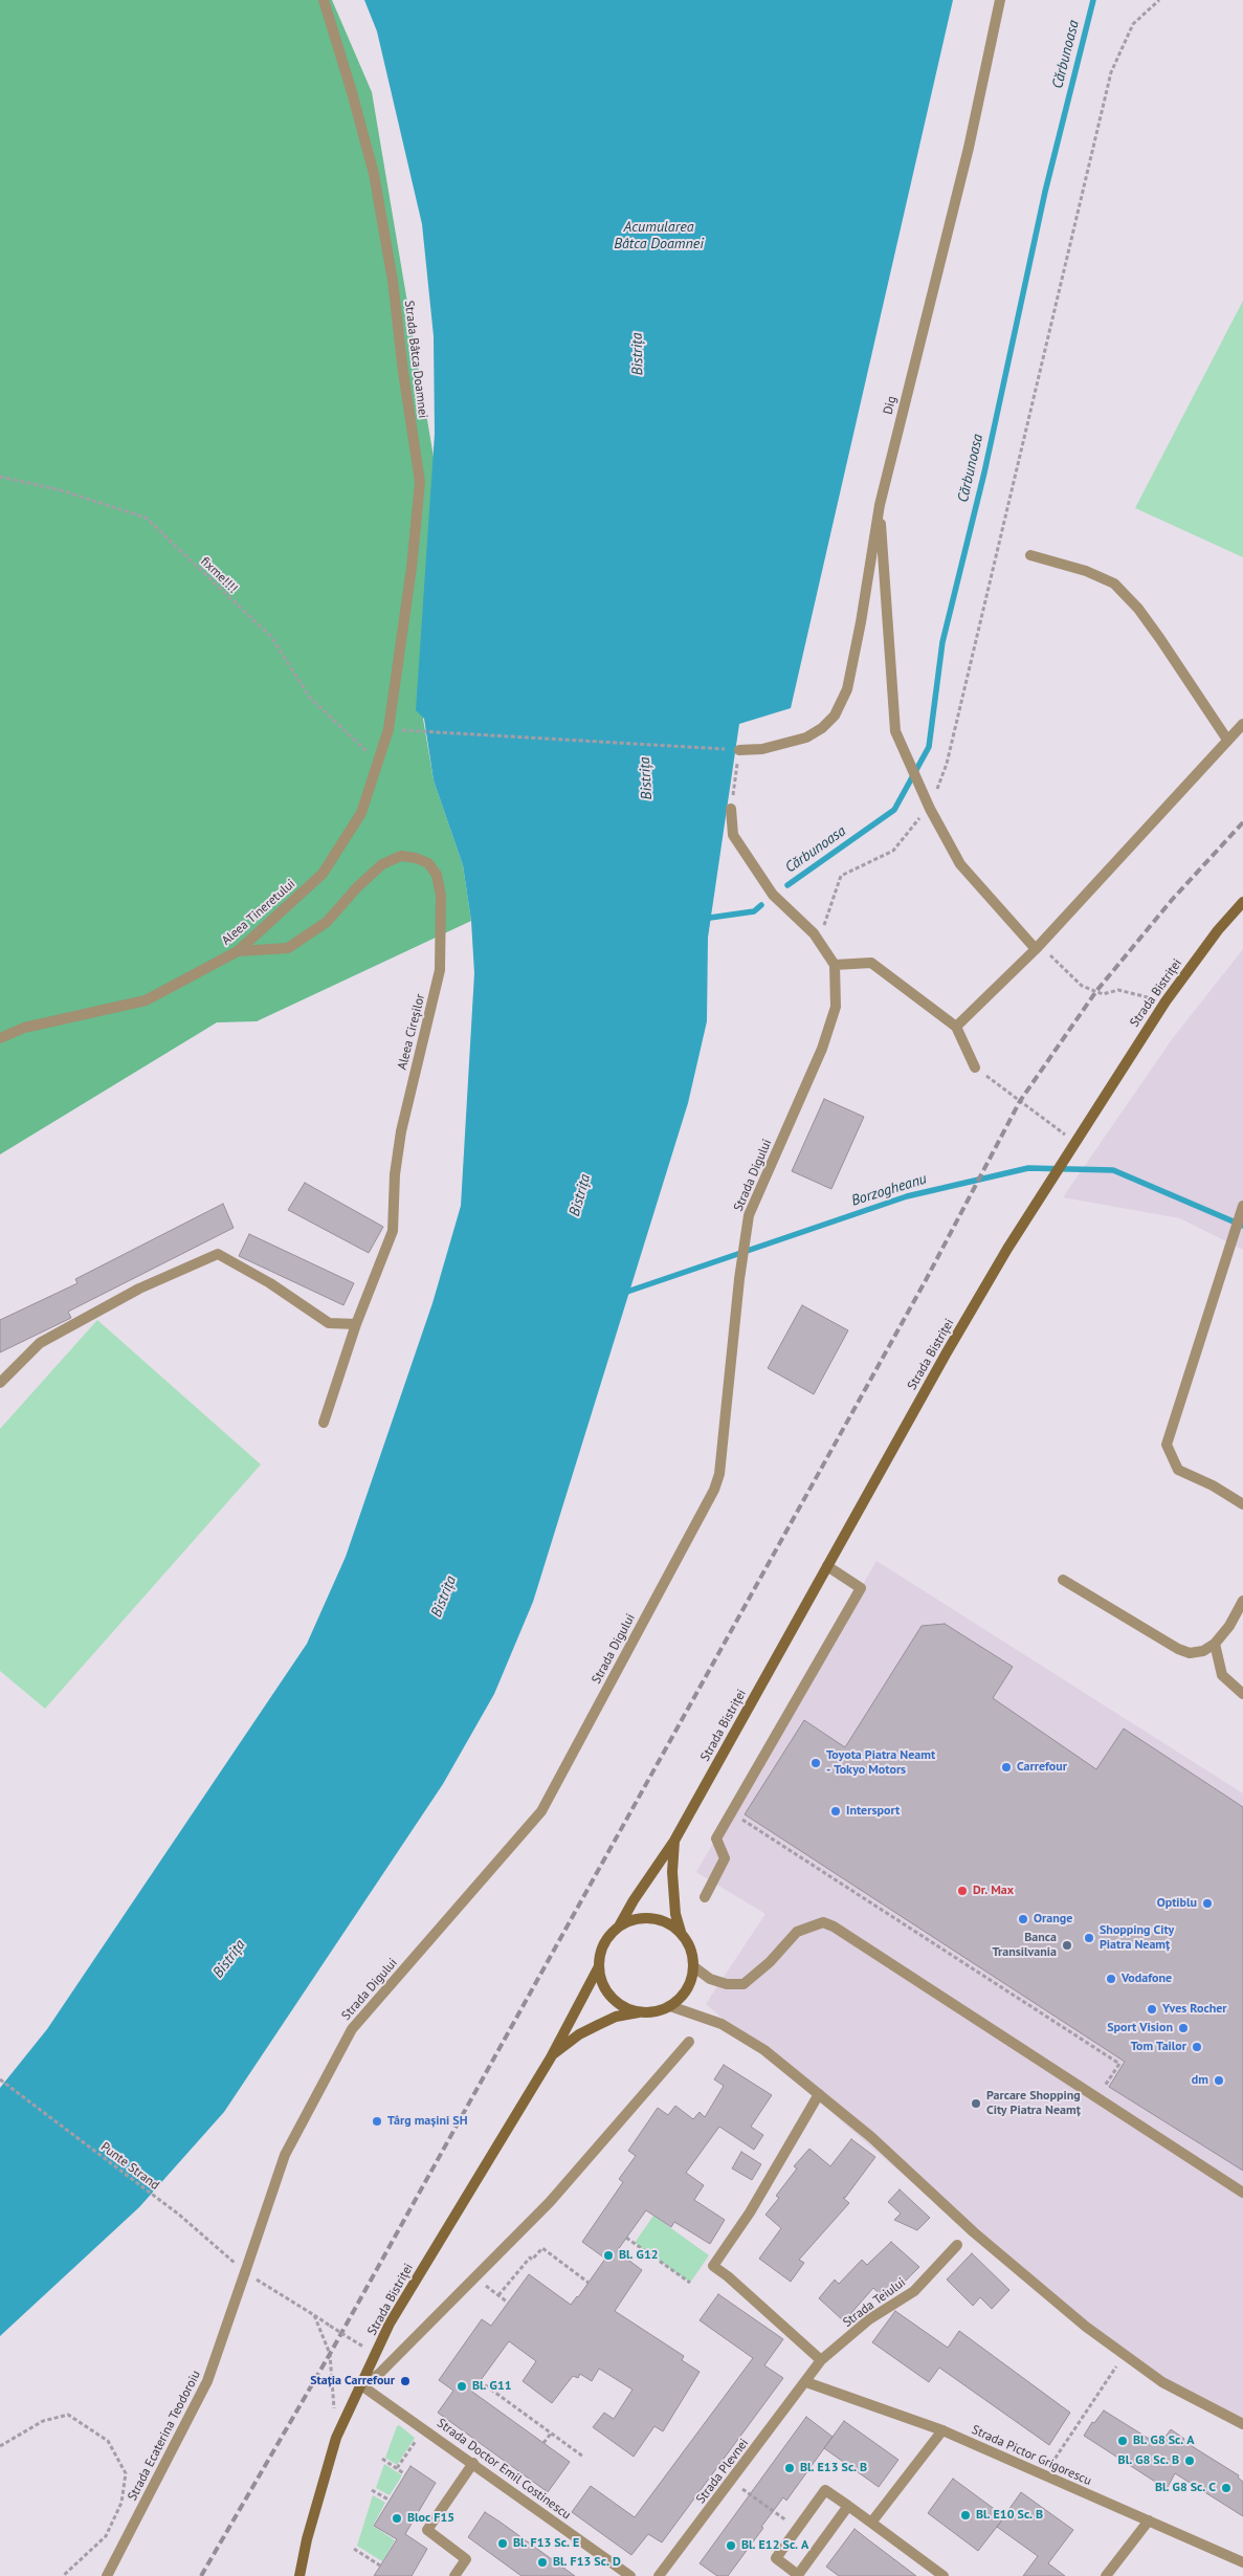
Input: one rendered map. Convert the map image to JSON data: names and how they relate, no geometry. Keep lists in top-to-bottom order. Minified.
{"streets":{"main road":["Strada Bistriței"],"street":["Strada Bâtca Doamnei","Dig","Aleea Tineretului","Aleea Cireșilor","Strada Digului","Strada Teiului","Strada Ecaterina Teodoroiu","Strada Pictor Grigorescu","Strada Doctor Emil Costinescu","Strada Plevnei"],"path":["fixme!!!!","Punte Strand"]},"crossings":[["Strada Bâtca Doamnei","Aleea Tineretului"],["fixme!!!!","Aleea Tineretului"],["Aleea Tineretului","Aleea Cireșilor"],["Strada Bistriței","Strada Doctor Emil Costinescu"],["Strada Digului","Punte Strand"],["Strada Digului","Strada Ecaterina Teodoroiu"],["Punte Strand","Strada Ecaterina Teodoroiu"],["Strada Teiului","Strada Pictor Grigorescu"],["Strada Teiului","Strada Plevnei"],["Strada Pictor Grigorescu","Strada Plevnei"]],"water":["Cărbunoasa","Acumularea Bâtca Doamnei","Bistrița","Borzogheanu"],"places":["Toyota Piatra Neamt - Tokyo Motors","Carrefour","Intersport","Dr. Max","Optiblu","Orange","Shopping City Piatra Neamț","Banca Transilvania","Vodafone","Yves Rocher","Sport Vision","Tom Tailor","dm","Parcare Shopping City Piatra Neamț","Târg mașini SH","Bl. G12","Stația Carrefour","Bl. G11","Bl. G8 Sc. A","Bl. G8 Sc. B","Bl. E13 Sc. B","Bl. G8 Sc. C","Bl. E10 Sc. B","Bloc F15","Bl. F13 Sc. E","Bl. E12 Sc. A","Bl. F13 Sc. D"]}
